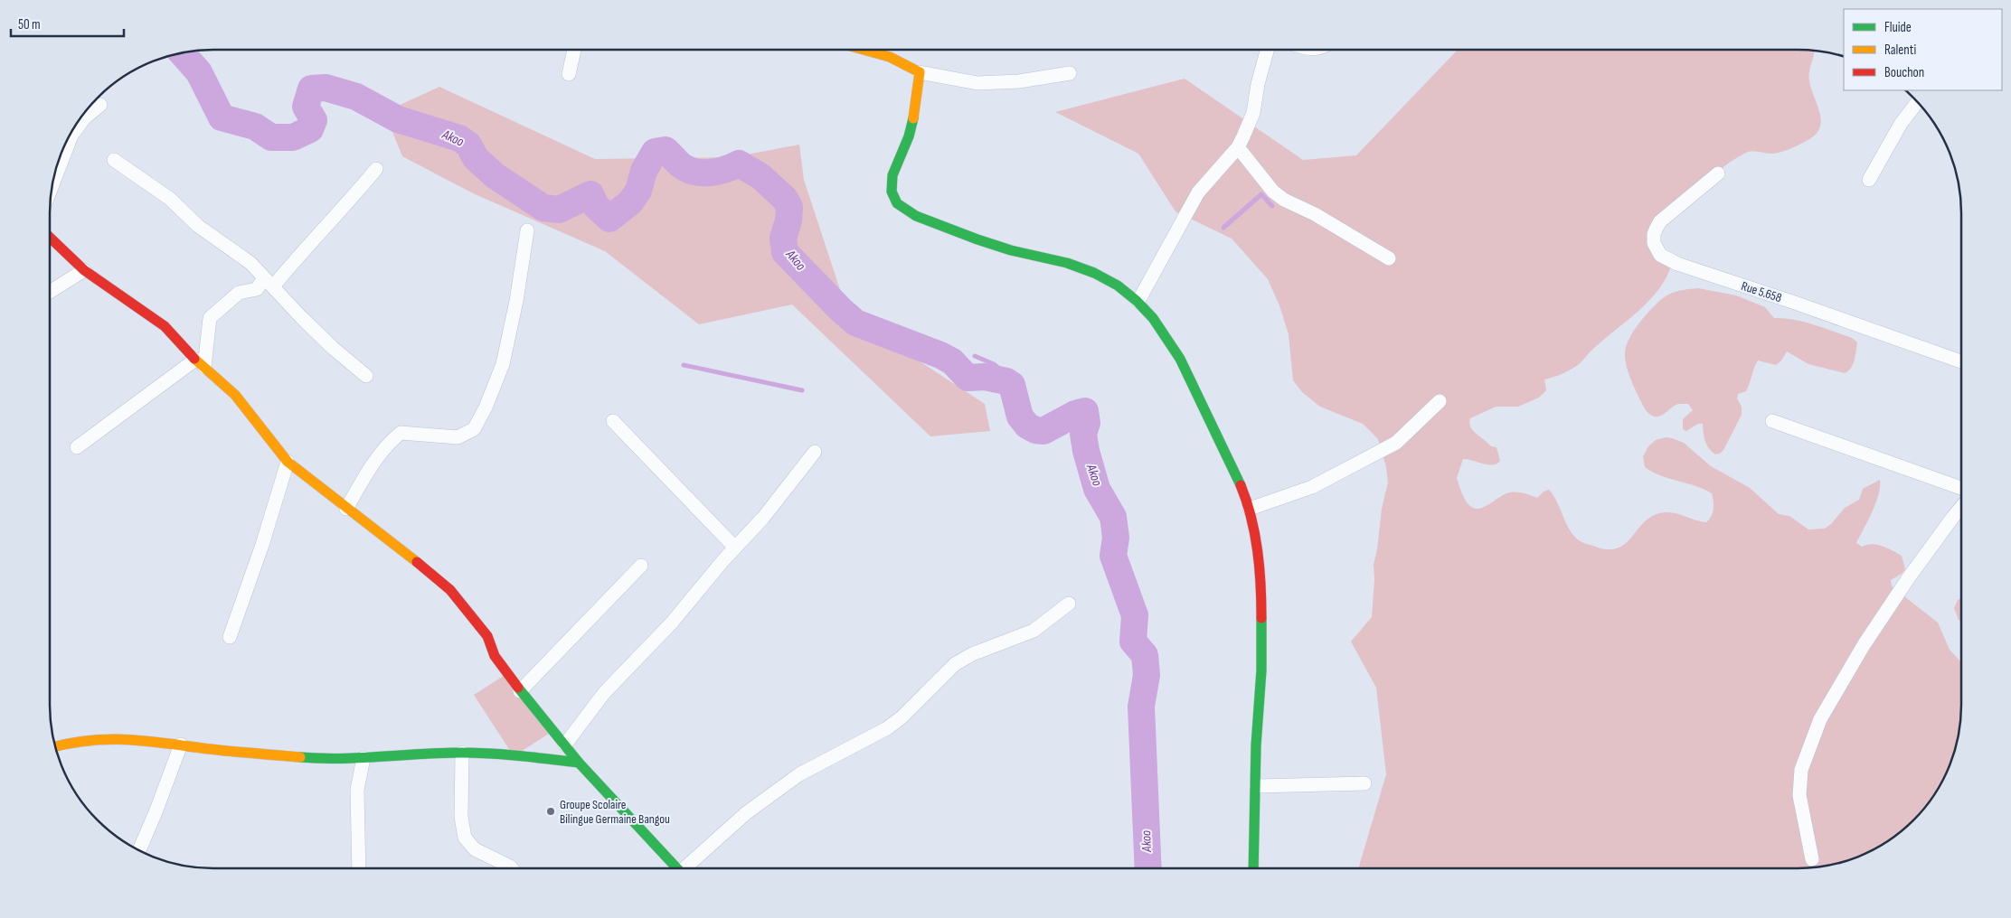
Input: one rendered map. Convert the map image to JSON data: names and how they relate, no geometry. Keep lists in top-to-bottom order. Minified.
{"streets":{"street":["Rue 5.658"]},"water":["Akoo"],"places":["Groupe Scolaire Bilingue Germaine Bangou"],"legend":["Fluide","Ralenti","Bouchon"],"scale_bar":"50 m"}
